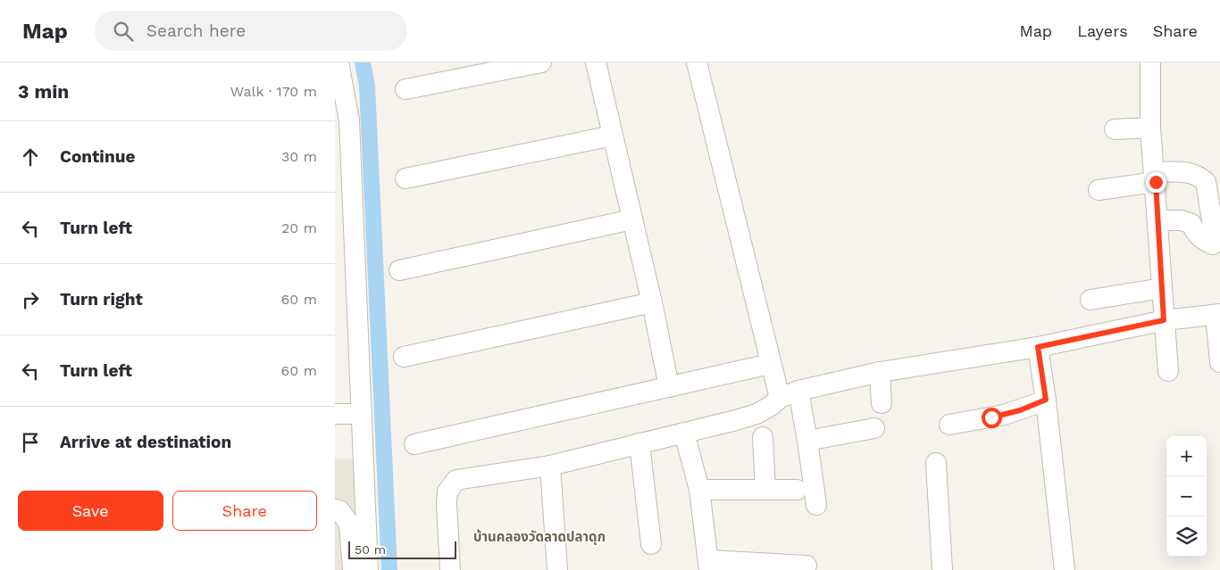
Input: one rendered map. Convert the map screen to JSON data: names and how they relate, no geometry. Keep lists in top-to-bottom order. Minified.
{"districts":["บ้านคลองวัดลาดปลาดุก"],"scale_bar":"50 m","page":{"header":"Map","search":"Search here","nav":["Map","Layers","Share"],"heading":["3 min","Walk · 170 m"],"list":[["Continue","30 m"],["Turn left","20 m"],["Turn right","60 m"],["Turn left","60 m"],"Arrive at destination"],"map_buttons":["+","−"],"buttons":["Save","Share"],"scale":"50 m"}}
